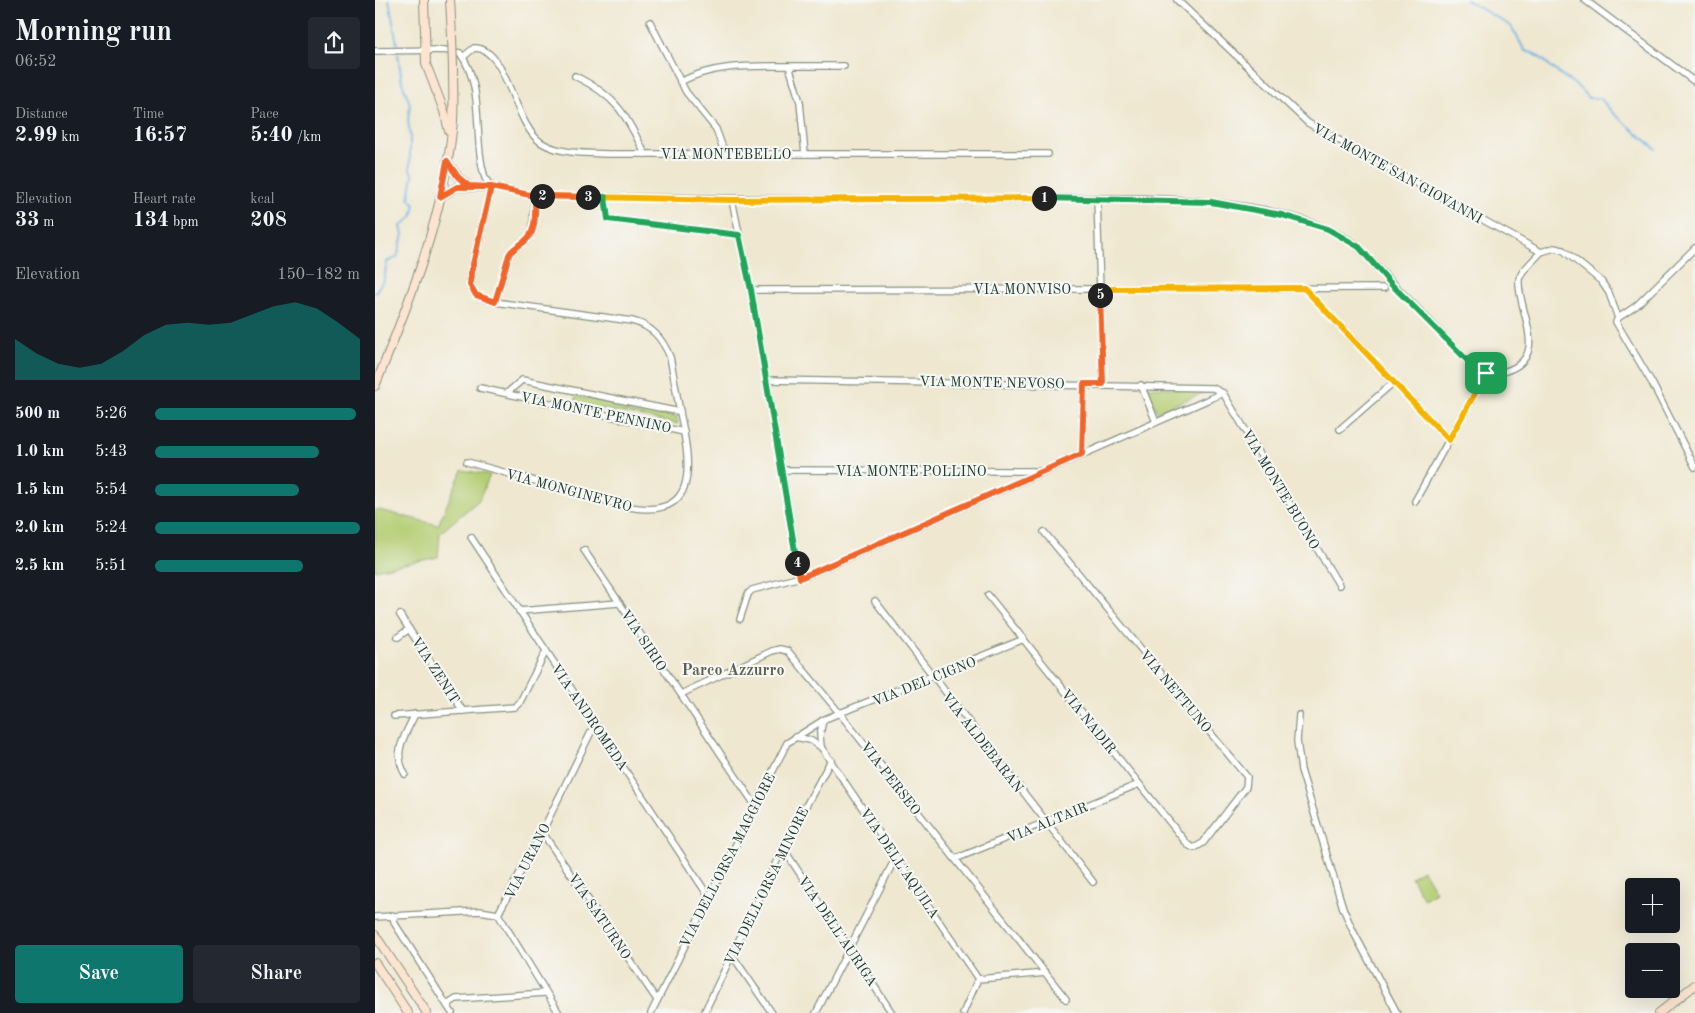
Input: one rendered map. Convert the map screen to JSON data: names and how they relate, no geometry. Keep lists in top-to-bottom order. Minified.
{"streets":{"street":["VIA MONTEBELLO","VIA MONTE SAN GIOVANNI","VIA MONVISO","VIA MONTE NEVOSO","VIA MONTE PENNINO","VIA MONTE POLLINO","VIA MONTE BUONO","VIA MONGINEVRO","VIA SIRIO","VIA ZENIT","VIA DEL CIGNO","VIA NETTUNO","VIA ANDROMEDA","VIA NADIR","VIA ALDEBARAN","VIA PERSEO","VIA ALTAIR","VIA DELL'ORSA MAGGIORE","VIA URANO","VIA DELL'AQUILA","VIA DELL'ORSA MINORE","VIA SATURNO","VIA DELL'AURIGA"]},"crossings":[["VIA MONTE NEVOSO","VIA MONTE BUONO"],["VIA MONTE PENNINO","VIA MONGINEVRO"],["VIA SIRIO","VIA PERSEO"],["VIA SIRIO","VIA DELL'ORSA MAGGIORE"],["VIA DEL CIGNO","VIA NADIR"],["VIA DEL CIGNO","VIA ALDEBARAN"],["VIA DEL CIGNO","VIA PERSEO"],["VIA DEL CIGNO","VIA DELL'ORSA MAGGIORE"],["VIA NETTUNO","VIA NADIR"],["VIA ANDROMEDA","VIA DELL'ORSA MAGGIORE"],["VIA ANDROMEDA","VIA URANO"],["VIA NADIR","VIA ALTAIR"],["VIA ALDEBARAN","VIA ALTAIR"],["VIA PERSEO","VIA ALTAIR"],["VIA DELL'ORSA MAGGIORE","VIA SATURNO"],["VIA URANO","VIA SATURNO"],["VIA DELL'AQUILA","VIA DELL'ORSA MINORE"],["VIA DELL'ORSA MINORE","VIA DELL'AURIGA"]],"districts":["Parco Azzurro"],"page":{"heading":["Morning run","06:52"],"stats":[["Distance","2.99 km"],["Time","16:57"],["Pace","5:40 /km"],["Elevation","33 m"],["Heart rate","134 bpm"],["kcal","208"]],"pins":["2","3","1","5","4"],"chart":["Elevation","150–182 m"],"list":[{"name":"500 m","note":"5:26"},{"name":"1.0 km","note":"5:43"},{"name":"1.5 km","note":"5:54"},{"name":"2.0 km","note":"5:24"},{"name":"2.5 km","note":"5:51"}],"map_buttons":["+","−"],"buttons":["Save","Share"]}}
